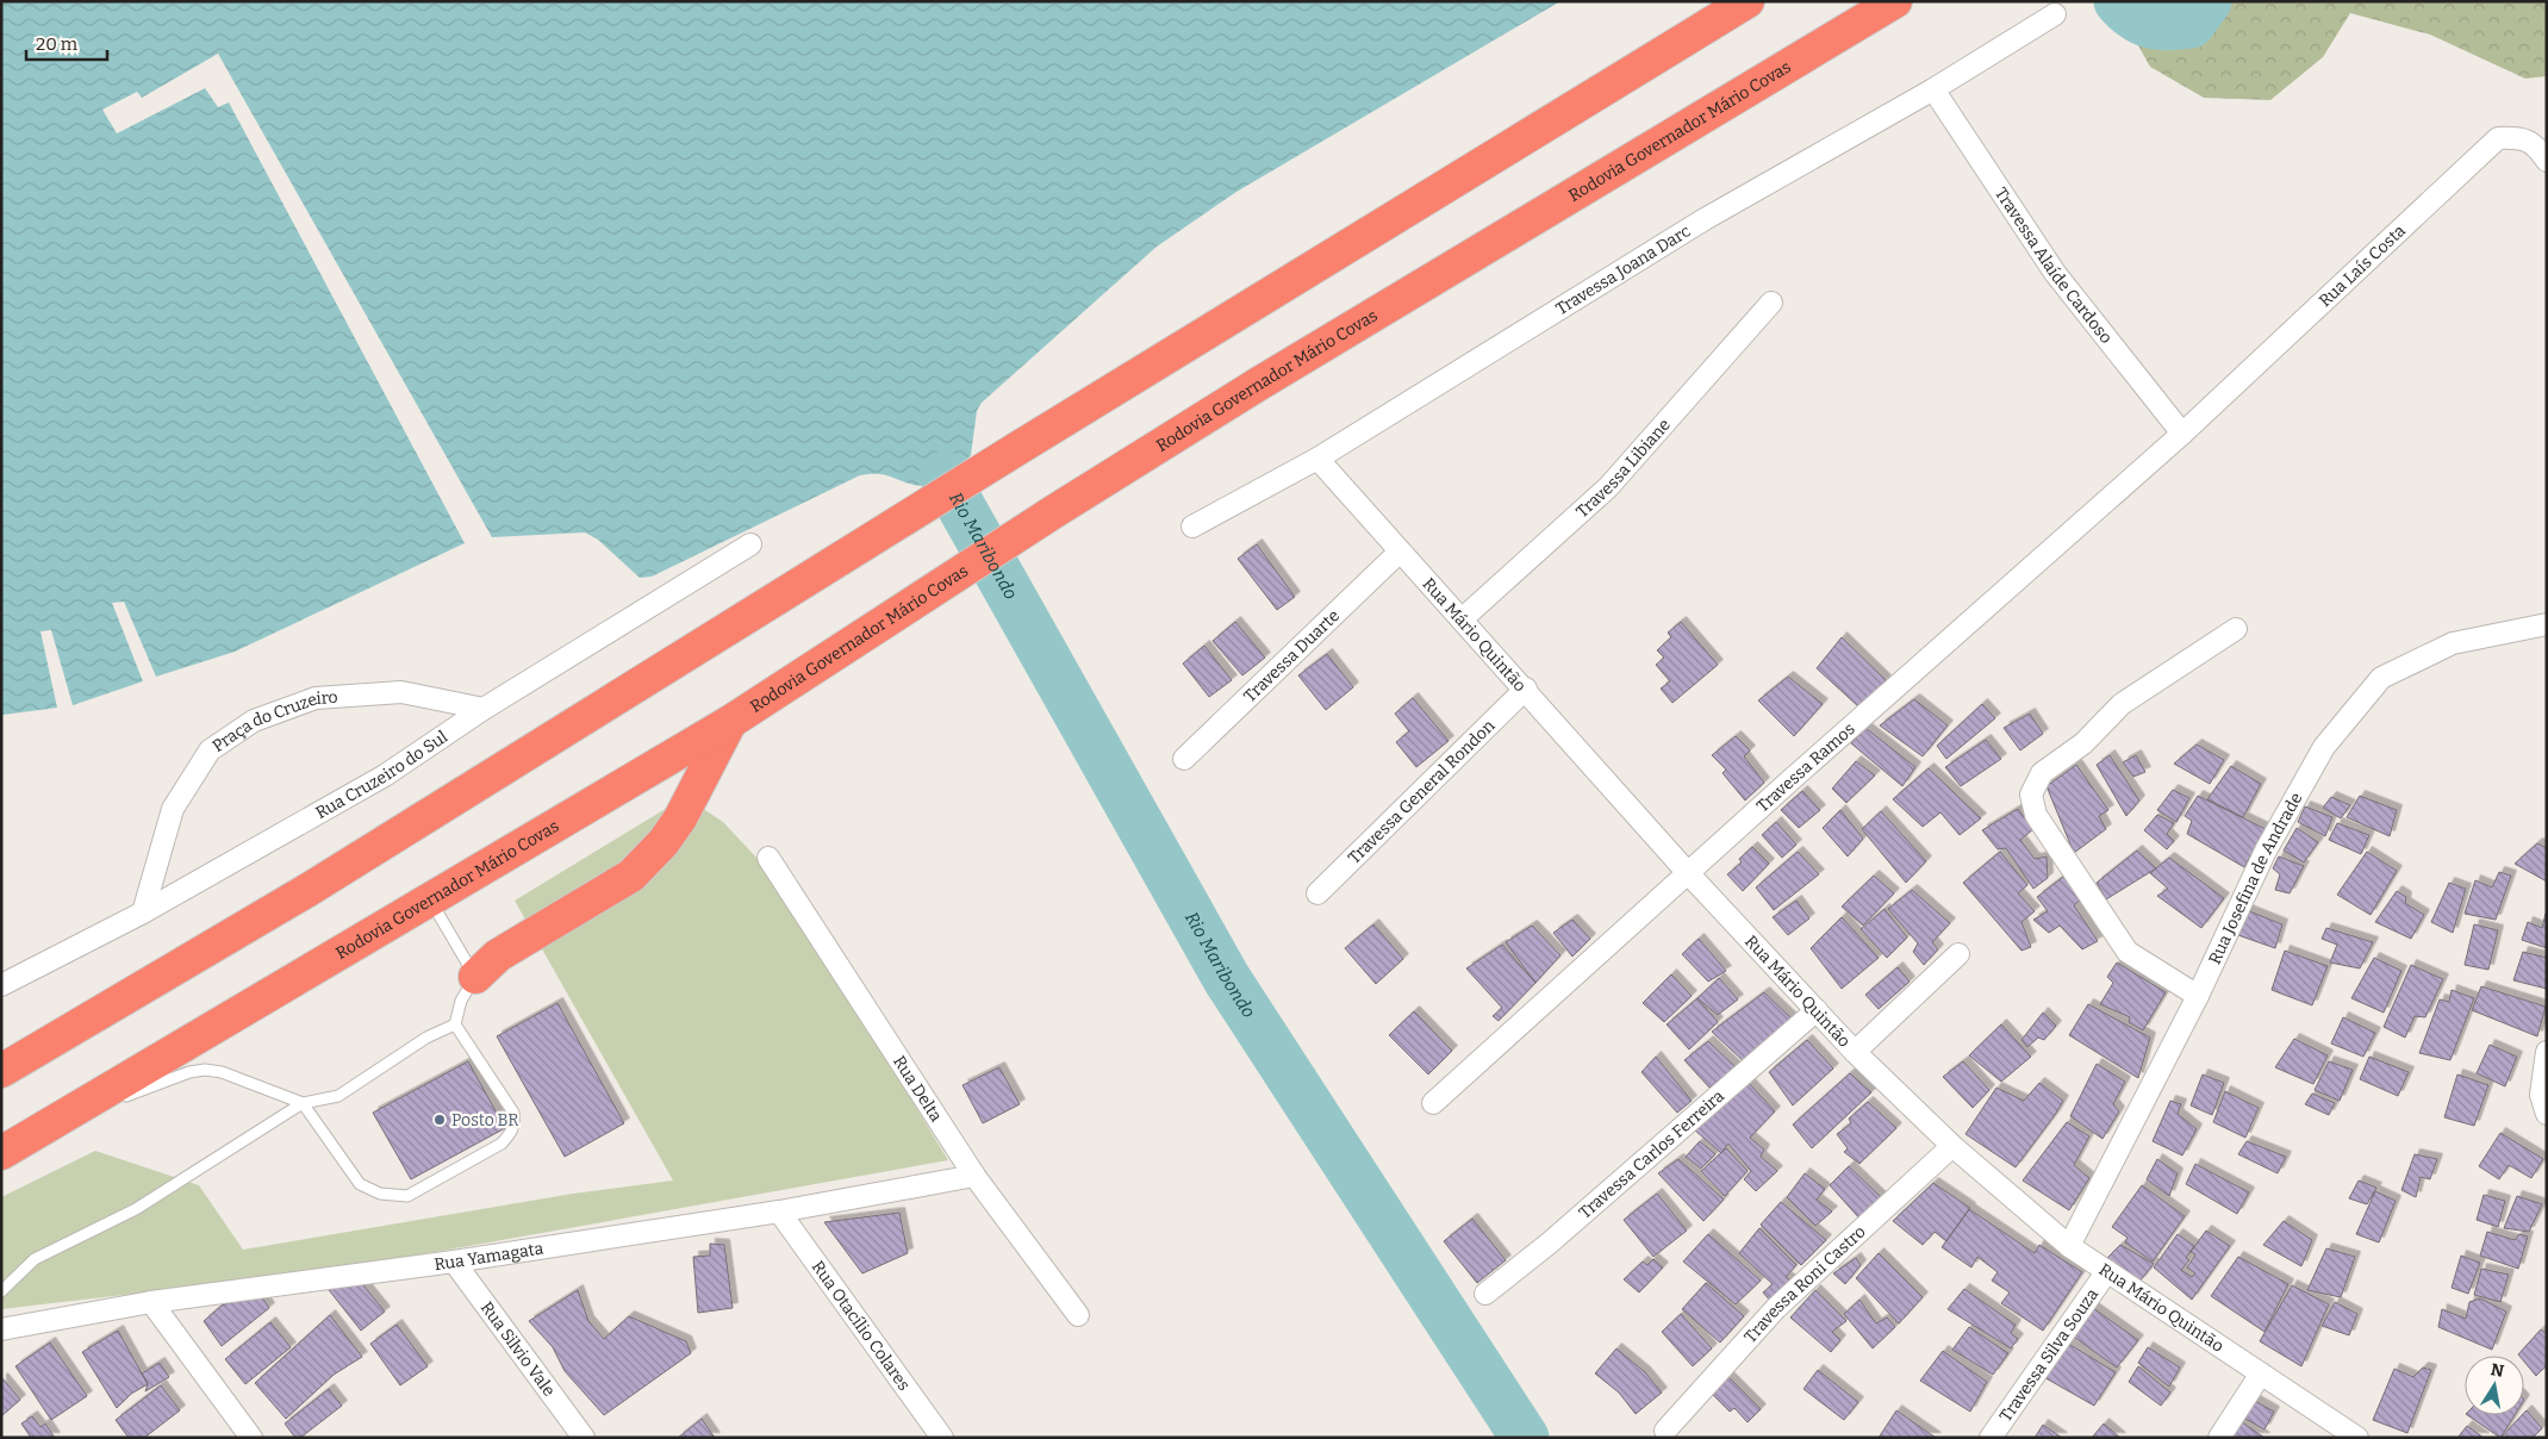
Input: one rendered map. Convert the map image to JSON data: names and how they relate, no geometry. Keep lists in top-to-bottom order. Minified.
{"streets":{"highway":["Rodovia Governador Mário Covas"],"street":["Travessa Alaíde Cardoso","Rua Laís Costa","Travessa Joana Darc","Travessa Libiane","Rua Mário Quintão","Travessa Duarte","Praça do Cruzeiro","Travessa Ramos","Rua Cruzeiro do Sul","Travessa General Rondon","Rua Josefina de Andrade","Rua Delta","Travessa Carlos Ferreira","Rua Yamagata","Travessa Roni Castro","Rua Otacílio Colares","Rua Silvio Vale","Travessa Silva Souza"]},"crossings":[["Travessa Alaíde Cardoso","Rua Laís Costa"],["Travessa Alaíde Cardoso","Travessa Joana Darc"],["Travessa Alaíde Cardoso","Travessa Ramos"],["Rua Laís Costa","Travessa Ramos"],["Travessa Joana Darc","Rua Mário Quintão"],["Travessa Libiane","Rua Mário Quintão"],["Rua Mário Quintão","Travessa Duarte"],["Rua Mário Quintão","Travessa Ramos"],["Rua Mário Quintão","Travessa General Rondon"],["Rua Mário Quintão","Rua Josefina de Andrade"],["Rua Mário Quintão","Travessa Carlos Ferreira"],["Rua Mário Quintão","Travessa Roni Castro"],["Rua Mário Quintão","Travessa Silva Souza"],["Praça do Cruzeiro","Rua Cruzeiro do Sul"],["Rua Delta","Rua Yamagata"],["Rua Yamagata","Rua Otacílio Colares"],["Rua Yamagata","Rua Silvio Vale"]],"water":["Rio Maribondo"],"places":["Posto BR"],"scale_bar":"20 m","north":"top"}
